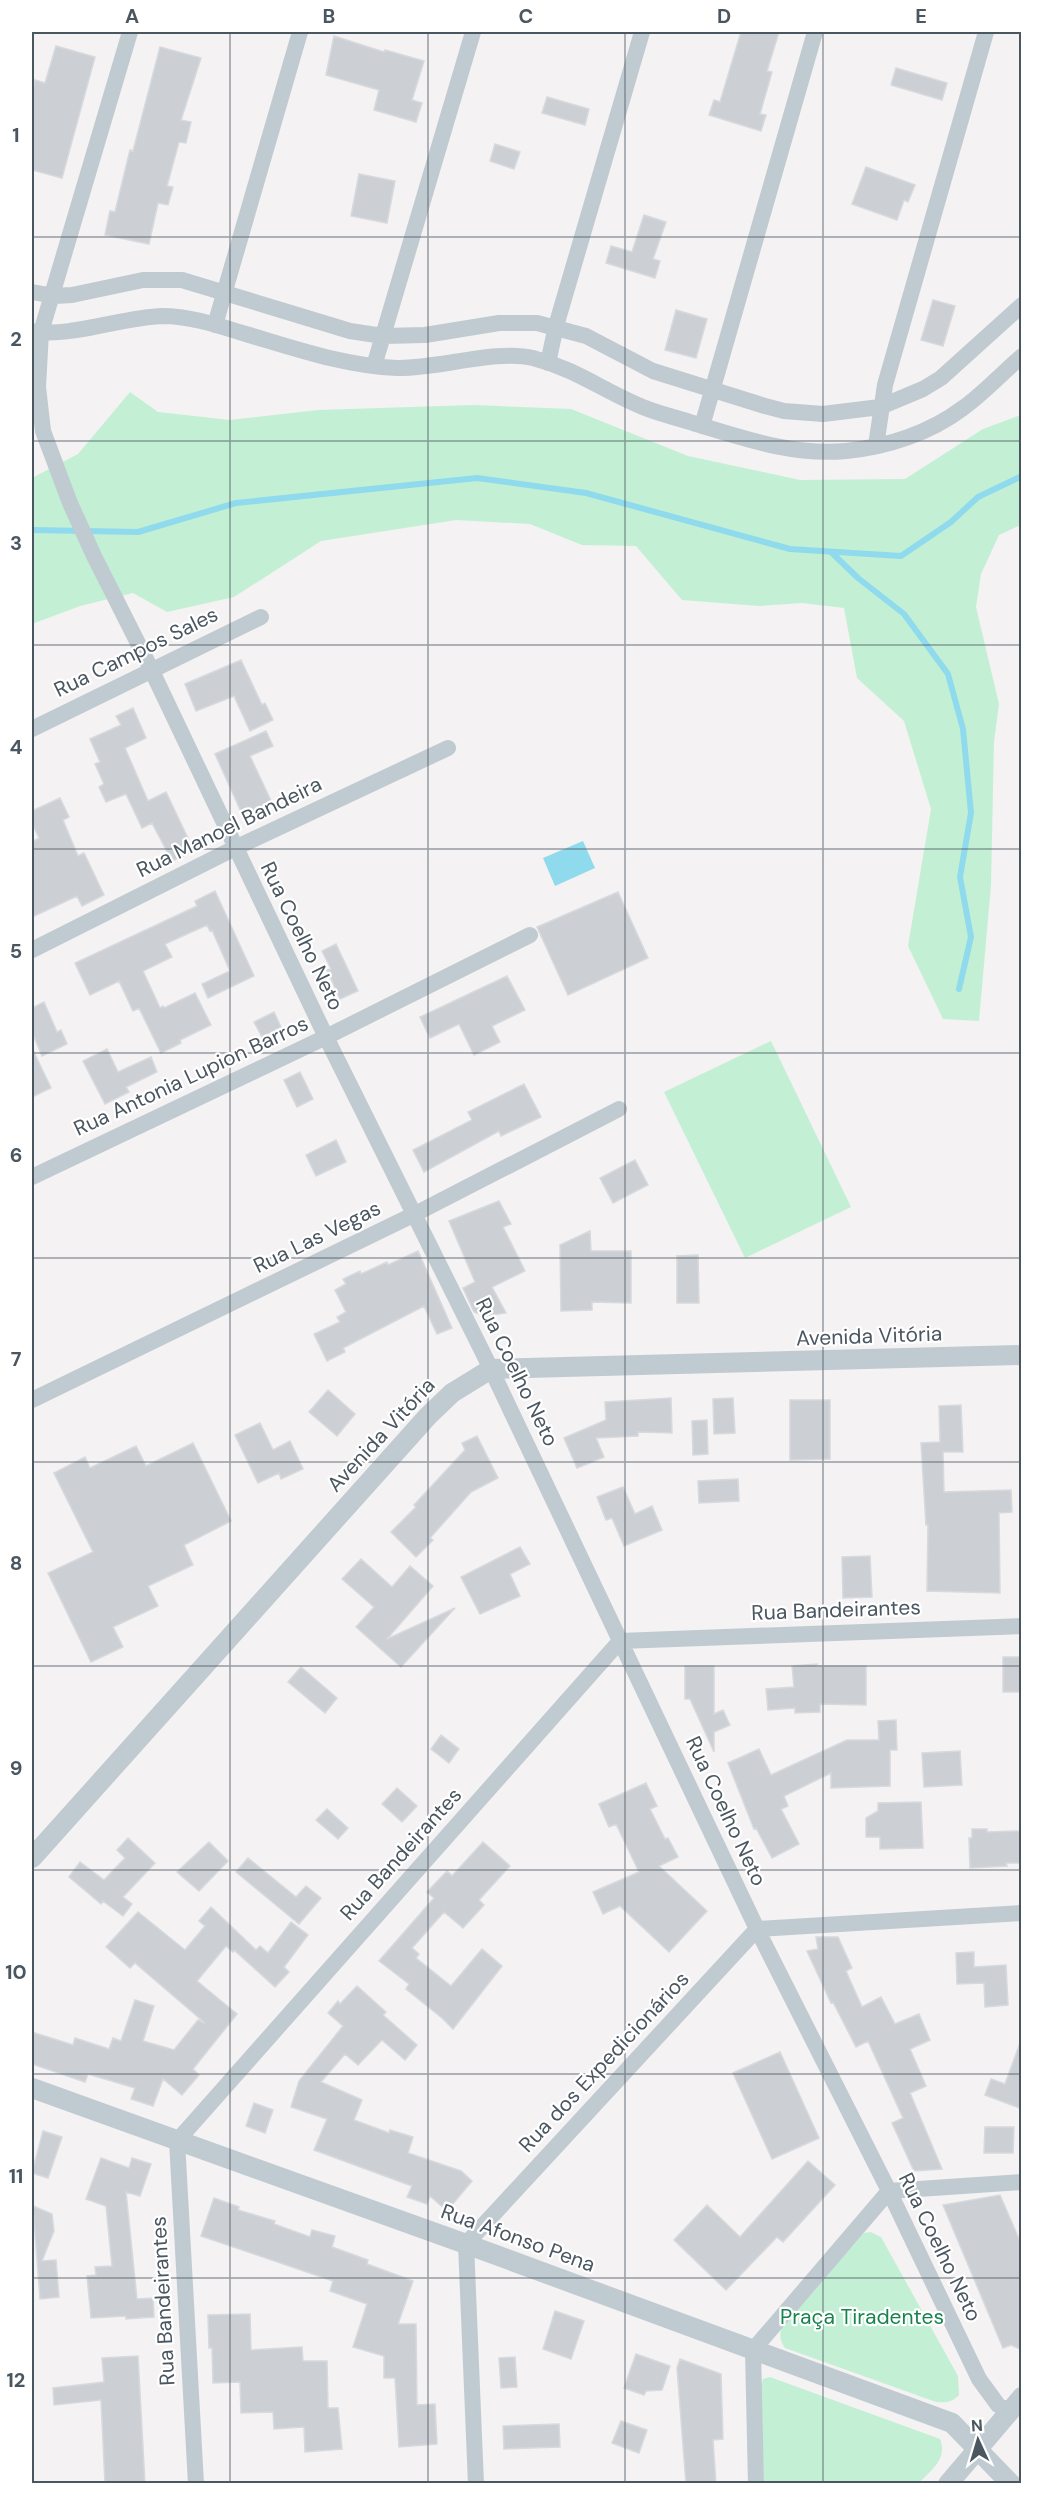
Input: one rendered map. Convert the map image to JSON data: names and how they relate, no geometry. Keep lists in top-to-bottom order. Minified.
{"streets":{"street":["Rua Campos Sales","Rua Manoel Bandeira","Rua Coelho Neto","Rua Antonia Lupion Barros","Rua Las Vegas","Avenida Vitória","Rua Bandeirantes","Rua dos Expedicionários","Rua Afonso Pena"]},"crossings":[["Rua Campos Sales","Rua Coelho Neto"],["Rua Manoel Bandeira","Rua Coelho Neto"],["Rua Coelho Neto","Rua Antonia Lupion Barros"],["Rua Coelho Neto","Rua Las Vegas"],["Rua Coelho Neto","Avenida Vitória"],["Rua Coelho Neto","Rua Bandeirantes"],["Rua Coelho Neto","Rua dos Expedicionários"],["Rua Bandeirantes","Rua Afonso Pena"],["Rua dos Expedicionários","Rua Afonso Pena"]],"parks":["Praça Tiradentes"],"north":"top","grid":{"columns":["A","B","C","D","E"],"rows":["1","2","3","4","5","6","7","8","9","10","11","12"]}}
